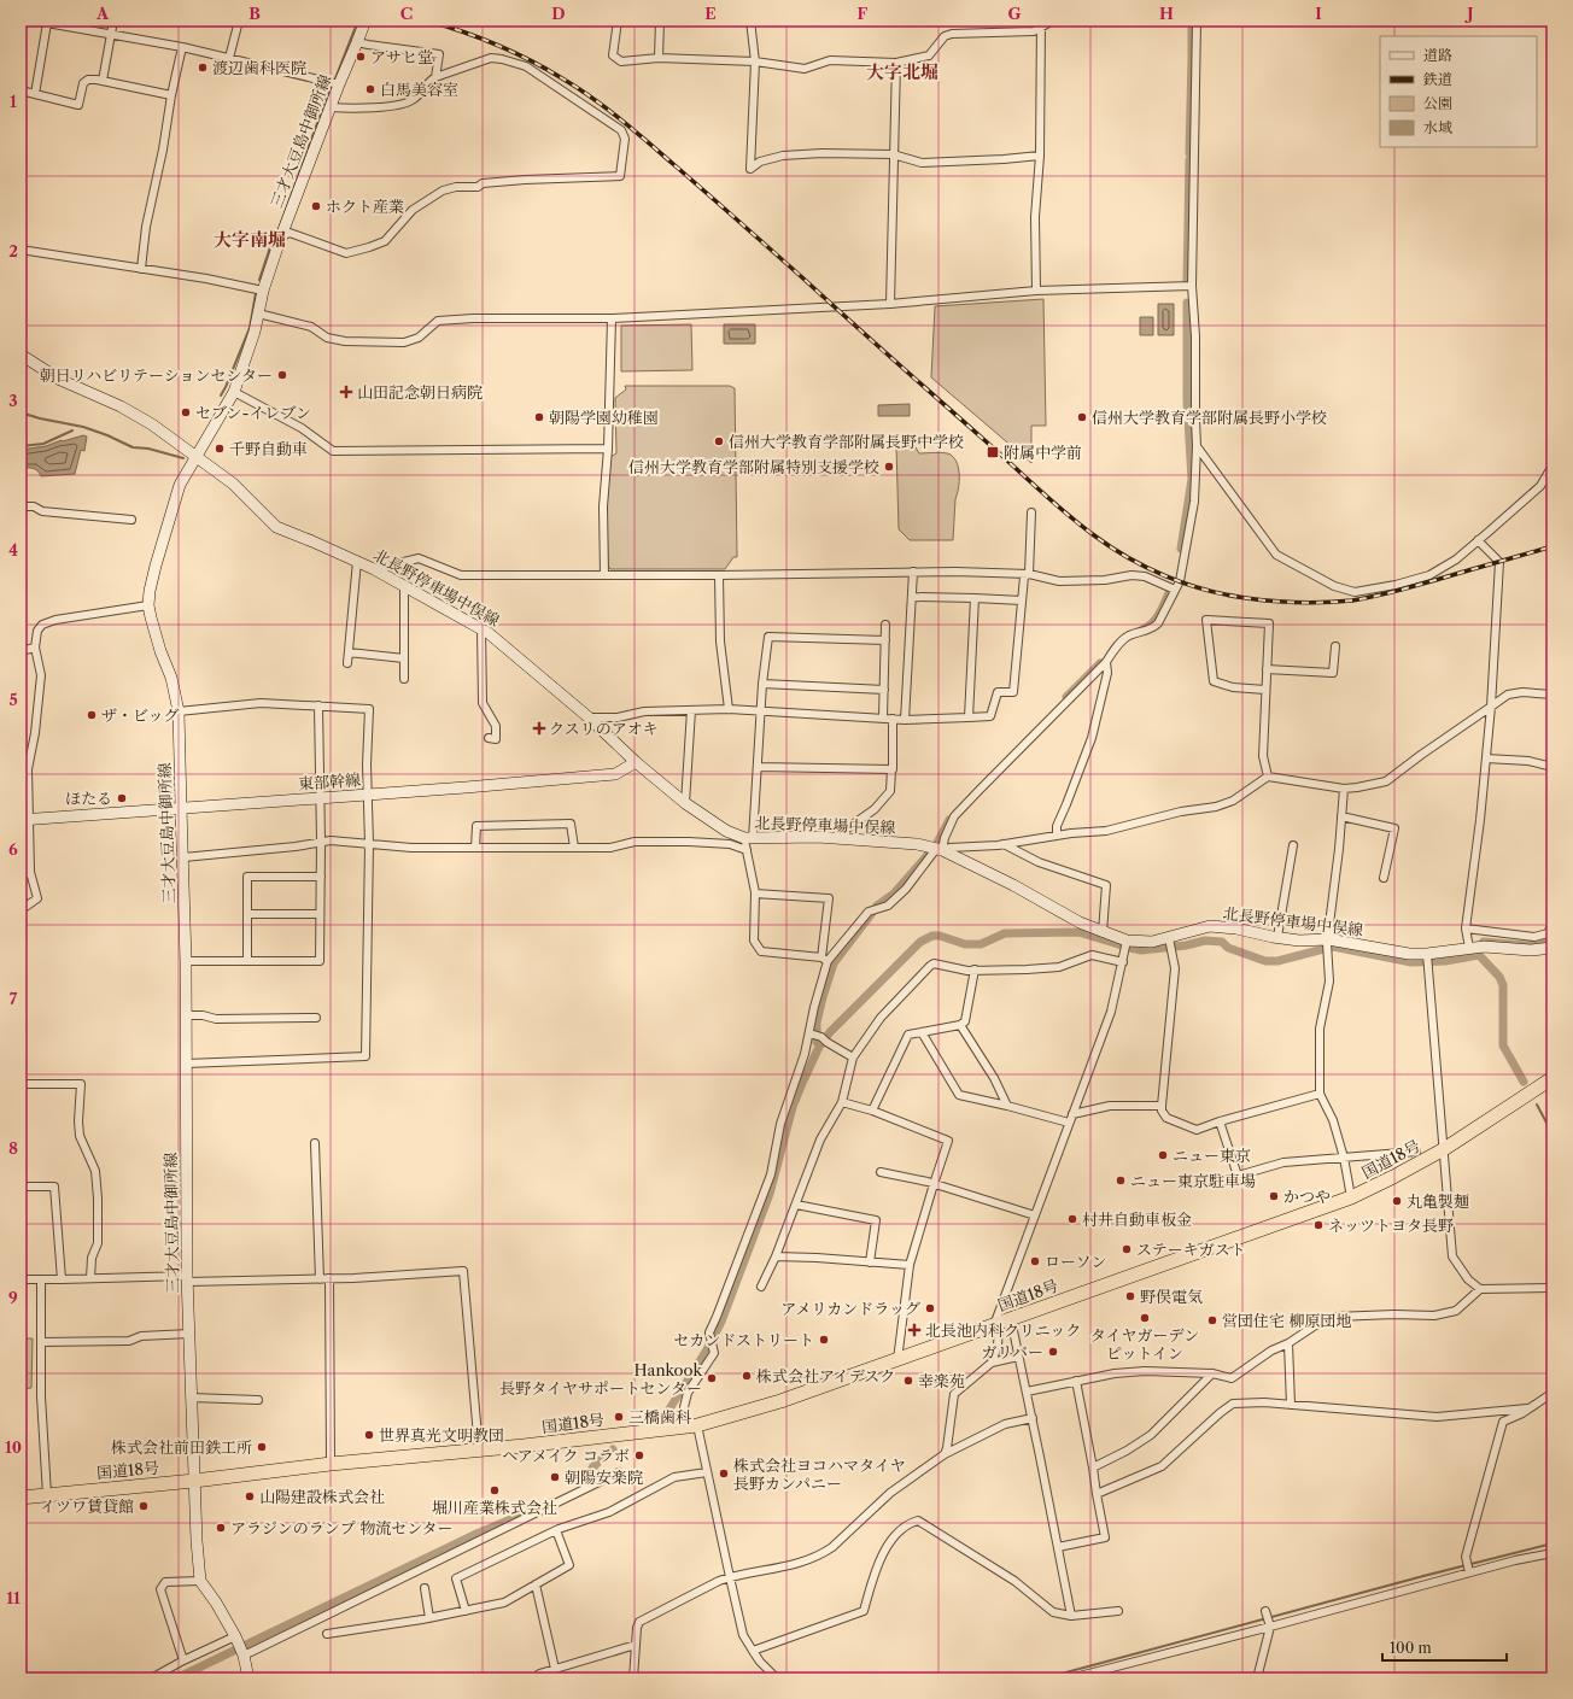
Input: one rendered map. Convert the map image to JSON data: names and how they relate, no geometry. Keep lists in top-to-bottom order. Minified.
{"streets":{"highway":["国道18号"],"main road":["三才大豆島中御所線","北長野停車場中俣線","東部幹線"]},"crossings":[["三才大豆島中御所線","北長野停車場中俣線"],["三才大豆島中御所線","東部幹線"],["三才大豆島中御所線","国道18号"],["北長野停車場中俣線","東部幹線"]],"districts":["大字北堀","大字南堀"],"places":{"other":["アサヒ堂","渡辺歯科医院","白馬美容室","ホクト産業","朝日リハビリテーションセンター","セブン-イレブン","朝陽学園幼稚園","信州大学教育学部附属長野小学校","信州大学教育学部附属長野中学校","千野自動車","信州大学教育学部附属特別支援学校","ザ・ビッグ","ほたる","ニュー東京","ニュー東京駐車場","かつや","丸亀製麺","村井自動車板金","ネッツトヨタ長野","ステーキガスト","ローソン","野俣電気","アメリカンドラッグ","タイヤガーデン ピットイン","営団住宅 柳原団地","セカンドストリート","ガリバー","株式会社アイデスク","Hankook 長野タイヤサポートセンター","幸楽苑","三橋歯科","世界真光文明教団","株式会社前田鉄工所","ヘアメイク コラボ","株式会社ヨコハマタイヤ 長野カンパニー","朝陽安楽院","堀川産業株式会社","山陽建設株式会社","イツワ賃貸館","アラジンのランプ 物流センター"],"health":["山田記念朝日病院","クスリのアオキ","北長池内科クリニック"],"transit":["附属中学前"]},"legend":["道路","鉄道","公園","水域"],"scale_bar":"100 m","grid":{"columns":["A","B","C","D","E","F","G","H","I","J"],"rows":["1","2","3","4","5","6","7","8","9","10","11"]}}
